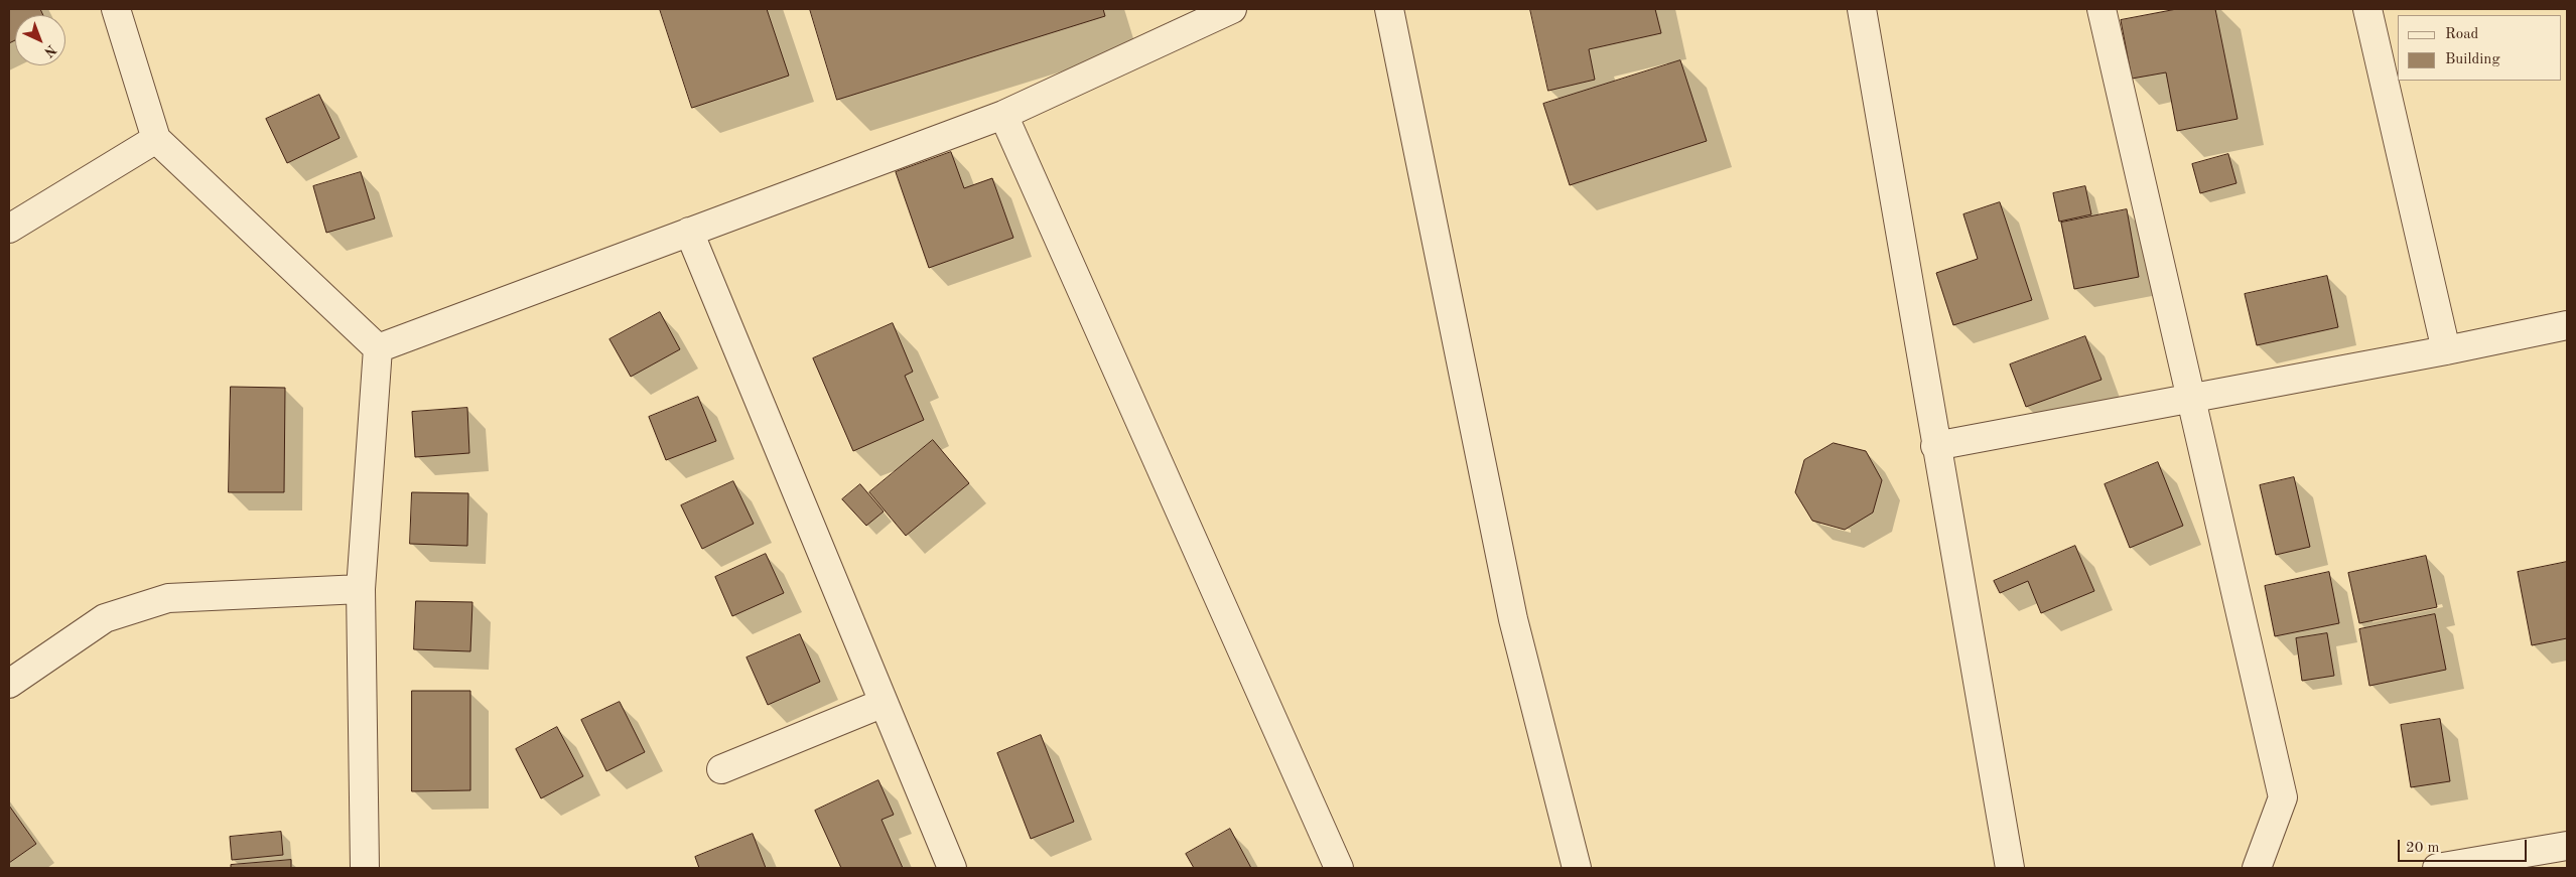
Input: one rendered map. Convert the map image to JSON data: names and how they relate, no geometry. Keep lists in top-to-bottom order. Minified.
{"legend":["Road","Building"],"scale_bar":"20 m","north":"bottom right"}
